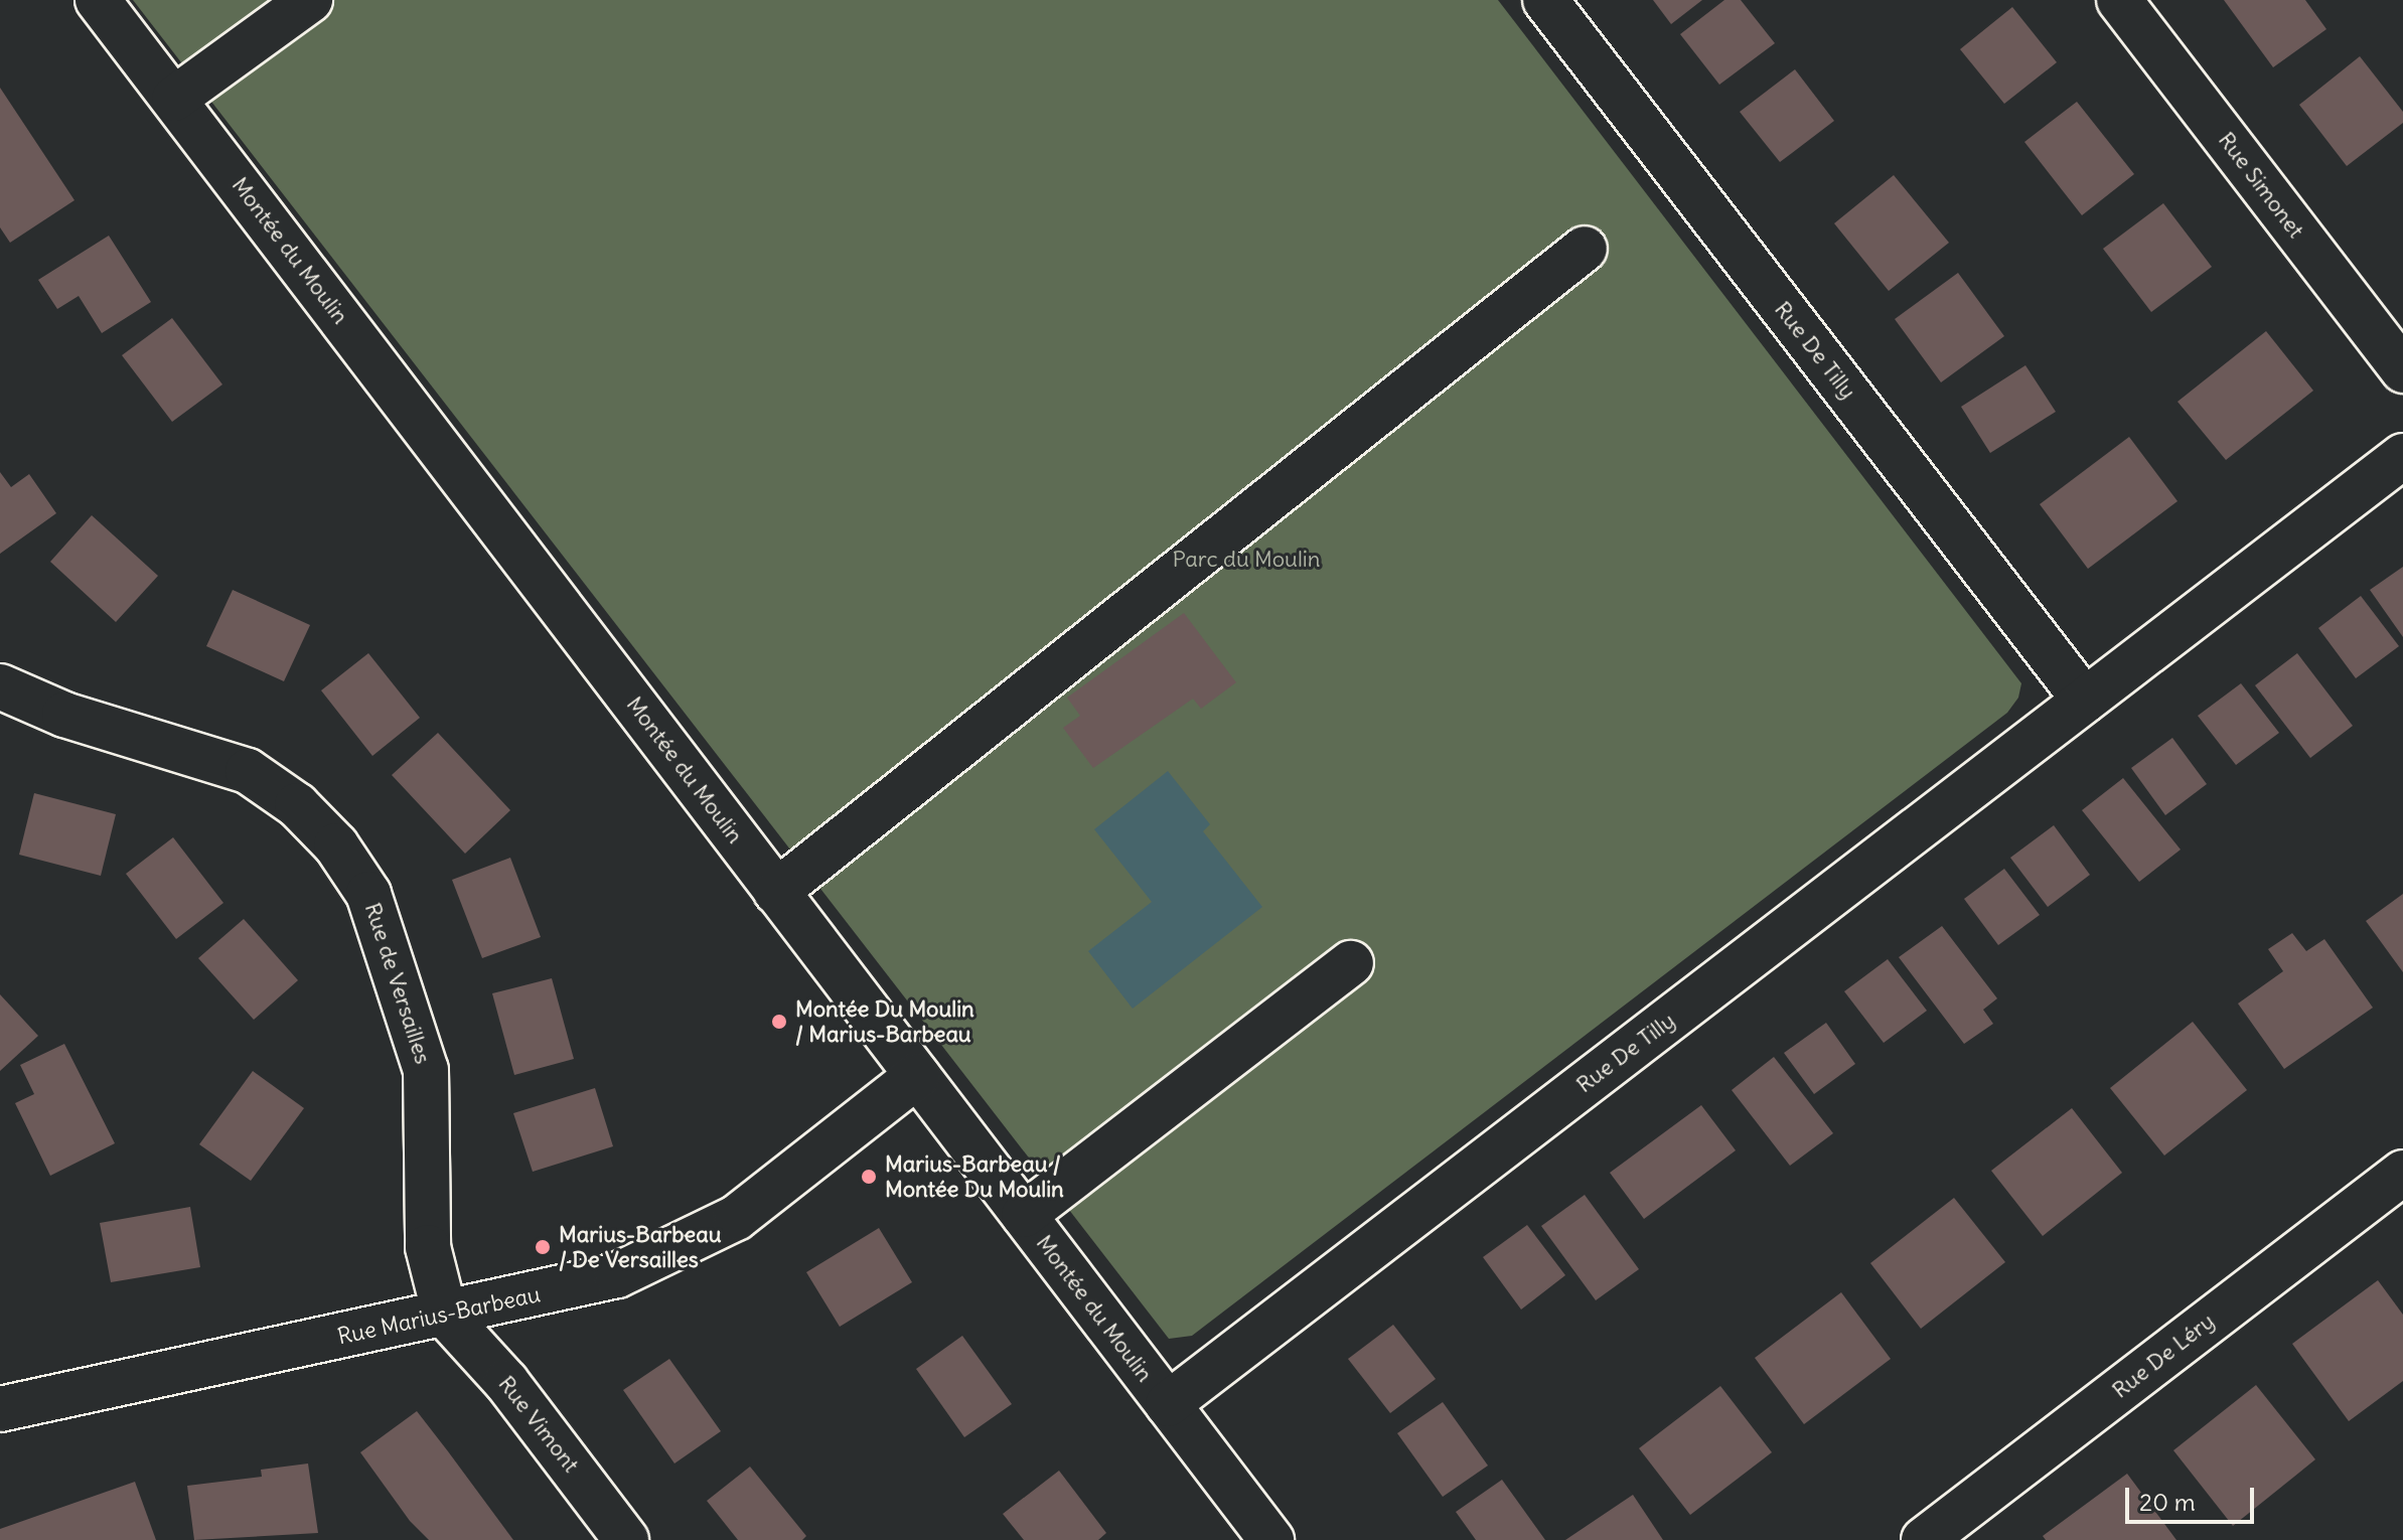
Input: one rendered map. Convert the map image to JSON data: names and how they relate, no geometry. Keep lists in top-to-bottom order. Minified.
{"streets":{"street":["Rue Simonet","Montée du Moulin","Rue De Tilly","Rue de Versailles","Rue Marius-Barbeau","Rue De Léry","Rue Vimont"]},"crossings":[["Montée du Moulin","Rue De Tilly"],["Montée du Moulin","Rue Marius-Barbeau"],["Rue de Versailles","Rue Marius-Barbeau"],["Rue de Versailles","Rue Vimont"],["Rue Marius-Barbeau","Rue Vimont"]],"parks":["Parc du Moulin"],"places":["Montée Du Moulin / Marius-Barbeau","Marius-Barbeau / Montée Du Moulin","Marius-Barbeau / De Versailles"],"scale_bar":"20 m"}
